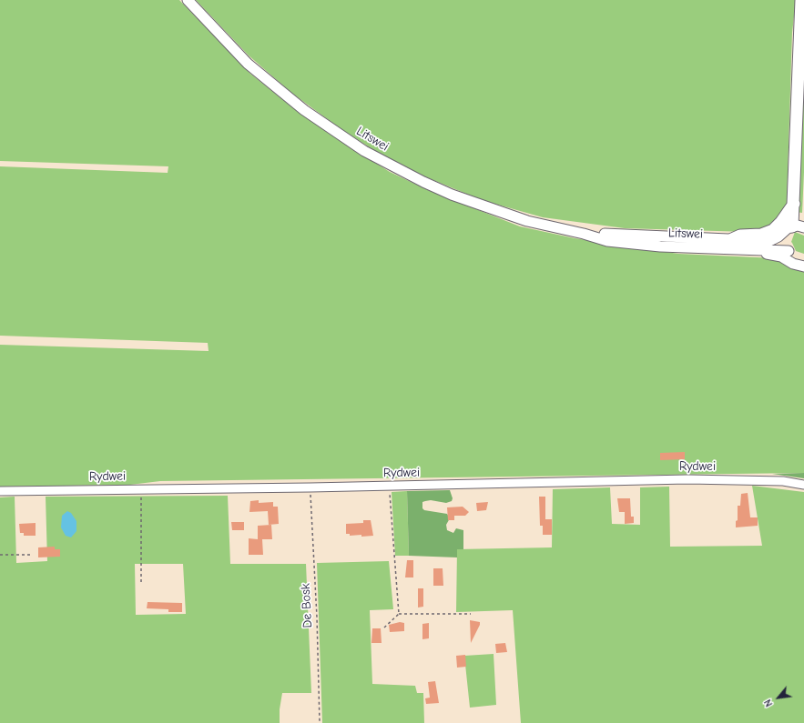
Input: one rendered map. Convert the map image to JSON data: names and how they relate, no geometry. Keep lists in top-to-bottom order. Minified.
{"streets":{"main road":["Litswei"],"street":["Rydwei"],"path":["De Bosk"]},"crossings":[["Rydwei","De Bosk"]],"north":"bottom left"}
